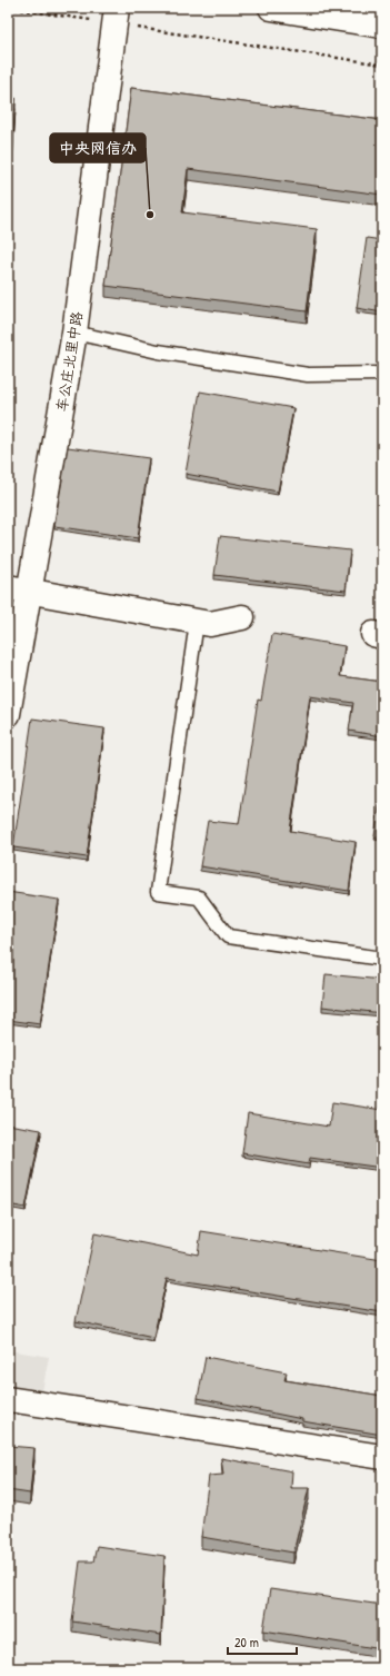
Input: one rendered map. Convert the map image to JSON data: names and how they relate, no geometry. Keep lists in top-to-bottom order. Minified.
{"streets":{"street":["车公庄北里中路"]},"places":["中央网信办"],"scale_bar":"20 m"}
